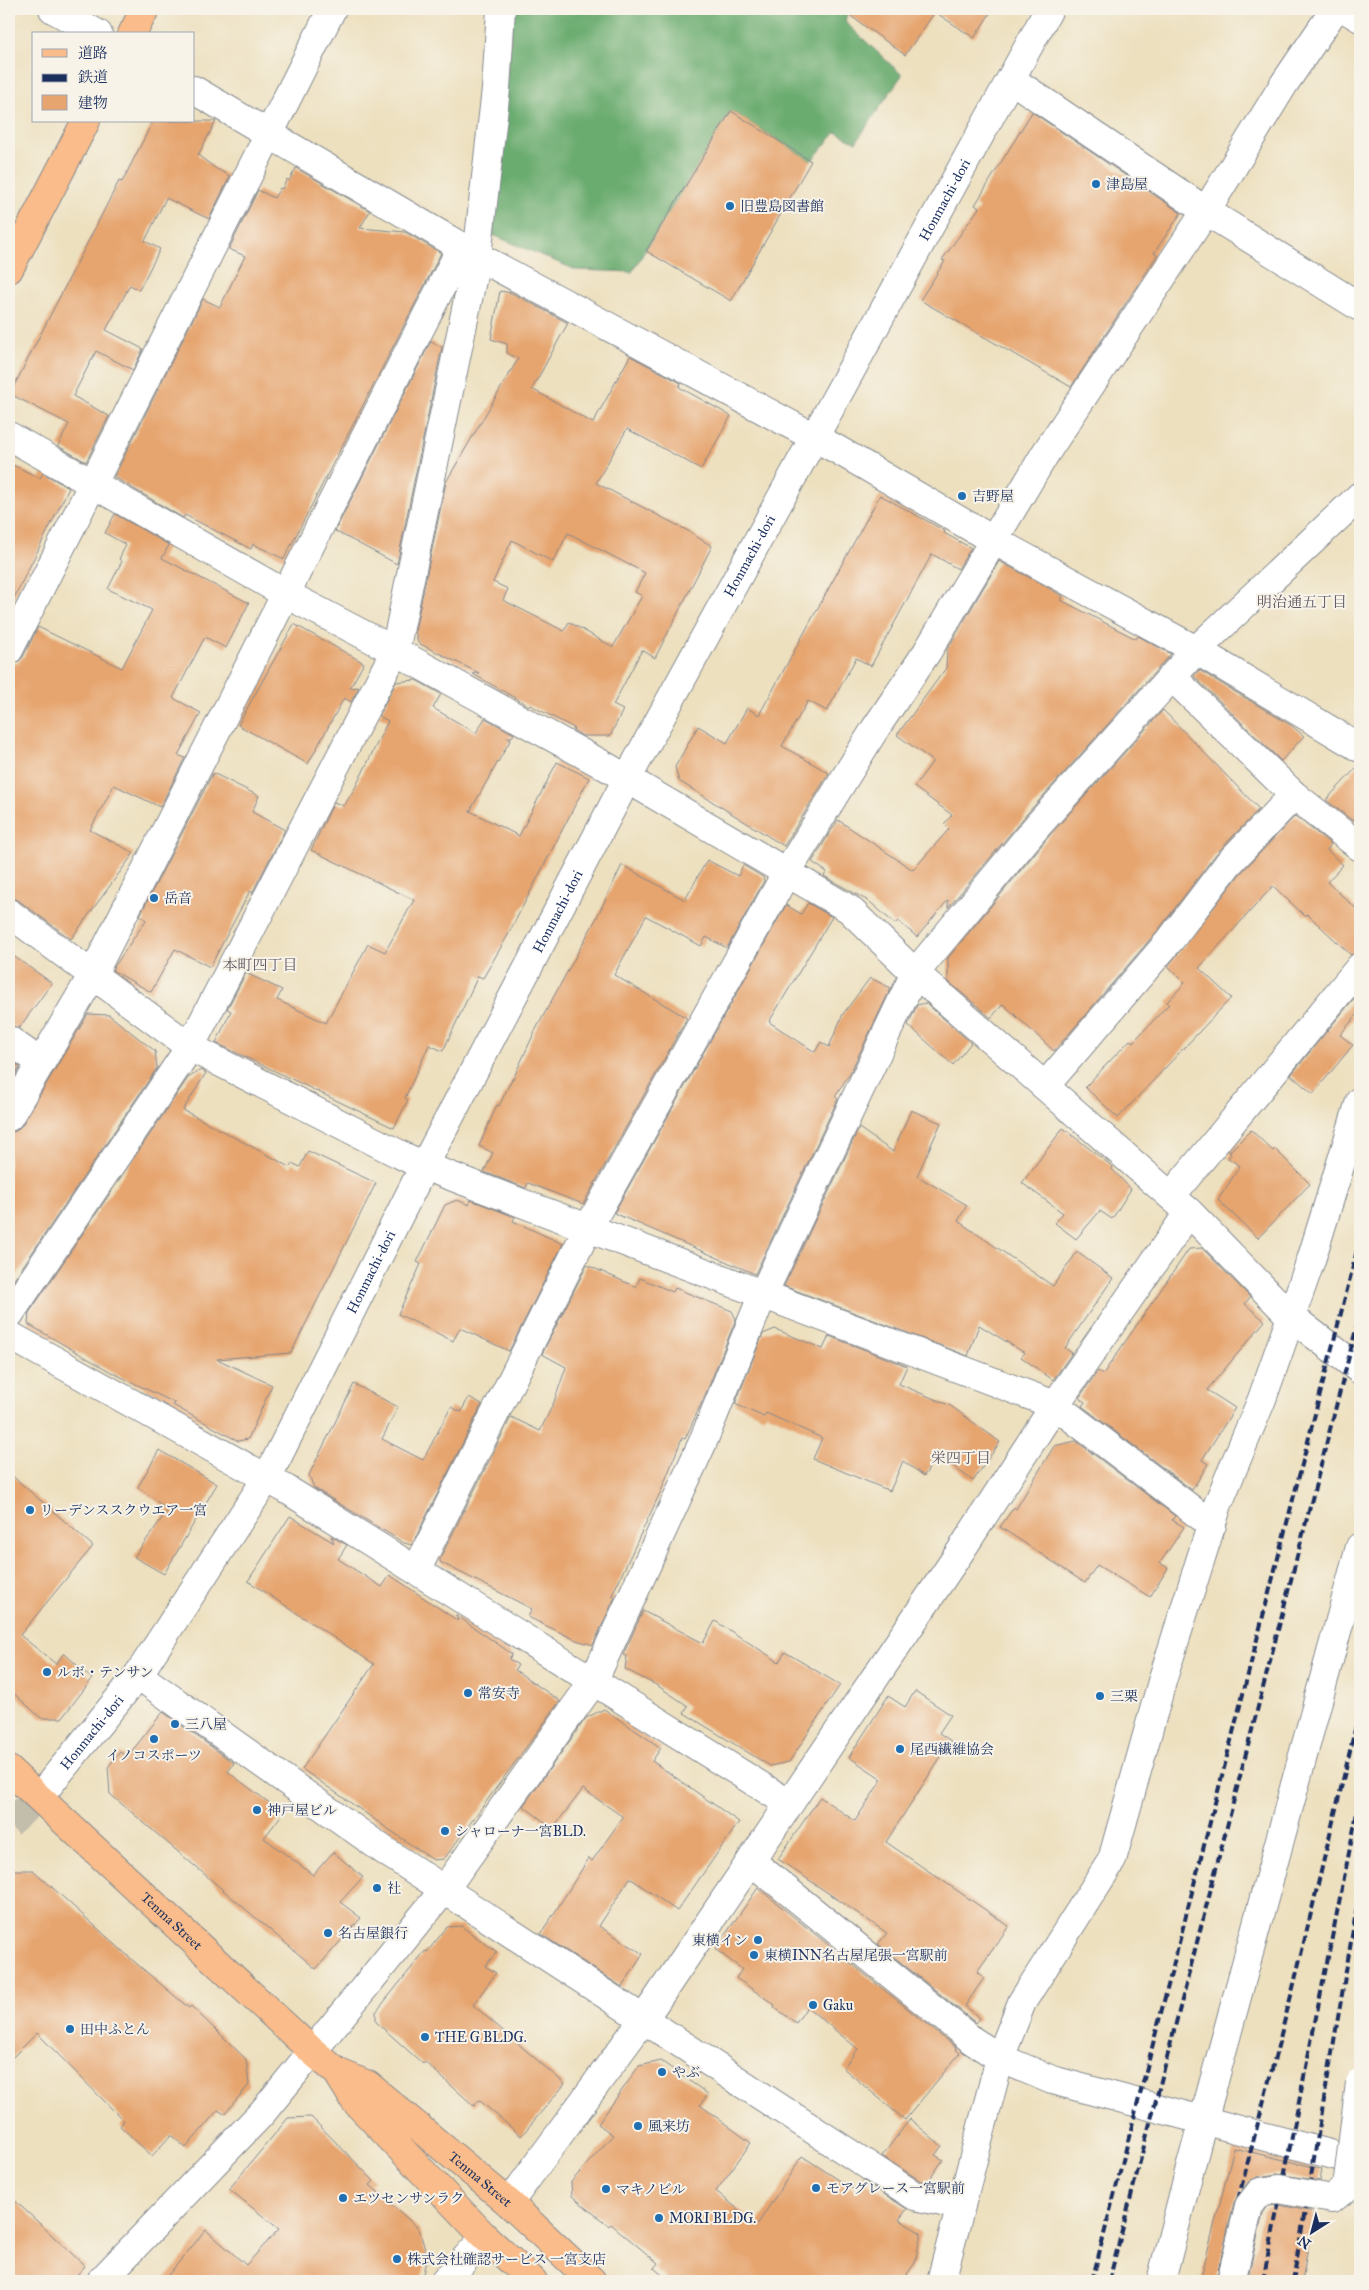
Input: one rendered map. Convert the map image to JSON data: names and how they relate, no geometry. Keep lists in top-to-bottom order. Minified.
{"streets":{"main road":["Tenma Street"],"street":["Honmachi-dori"]},"crossings":[["Honmachi-dori","Tenma Street"]],"districts":["明治通五丁目","本町四丁目","栄四丁目"],"places":["津島屋","旧豊島図書館","吉野屋","岳音","リーデンススクウエア一宮","ルボ・テンサン","常安寺","三栗","三八屋","イノコスポーツ","尾西繊維協会","神戸屋ビル","シャローナ一宮BLD.","社","名古屋銀行","東横イン","東横INN名古屋尾張一宮駅前","Gaku","田中ふとん","THE G BLDG.","やぶ","風来坊","モアグレース一宮駅前","マキノビル","エツセンサンラク","MORI BLDG.","株式会社確認サービス 一宮支店"],"legend":["道路","鉄道","建物"],"north":"bottom left"}
